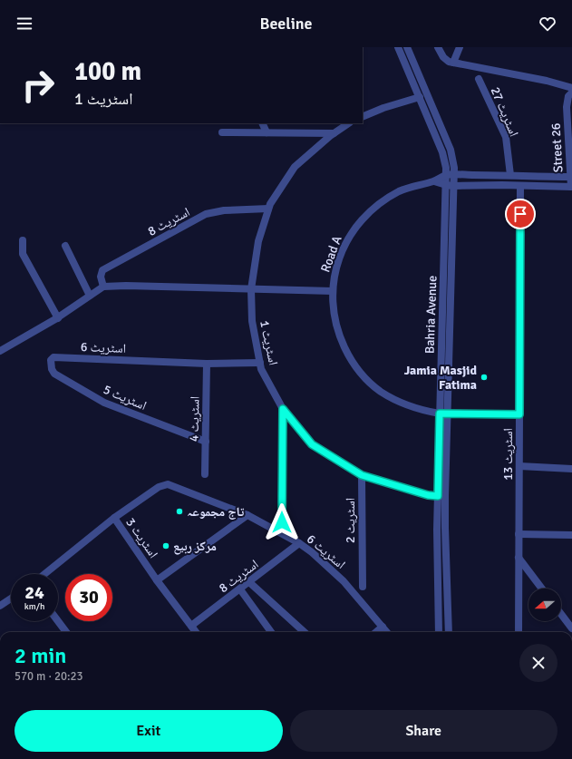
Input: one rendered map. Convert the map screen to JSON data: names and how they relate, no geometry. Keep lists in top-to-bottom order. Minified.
{"streets":{"street":["اسٹریٹ 27","Street 26","اسٹریٹ 8","Road A","Bahria Avenue","اسٹریٹ 1","اسٹریٹ 6","اسٹریٹ 5","اسٹریٹ 4","اسٹریٹ 13","اسٹریٹ 2","اسٹریٹ 3"]},"crossings":[["Street 26","Road A"],["اسٹریٹ 8","اسٹریٹ 1"],["اسٹریٹ 8","اسٹریٹ 6"],["اسٹریٹ 8","اسٹریٹ 3"],["Road A","Bahria Avenue"],["Road A","اسٹریٹ 13"],["Bahria Avenue","اسٹریٹ 1"],["اسٹریٹ 1","اسٹریٹ 6"],["اسٹریٹ 1","اسٹریٹ 2"],["اسٹریٹ 6","اسٹریٹ 5"],["اسٹریٹ 6","اسٹریٹ 4"],["اسٹریٹ 6","اسٹریٹ 3"],["اسٹریٹ 5","اسٹریٹ 4"]],"places":["Jamia Masjid Fatima","تاج مجموعہ","مرکز ربیع"],"north":"left","page":{"header":"Beeline","turn":["100 m","اسٹریٹ 1"],"speed":"24 km/h","limit":"30","heading":["2 min","570 m · 20:23"],"buttons":["Exit","Share"]}}
